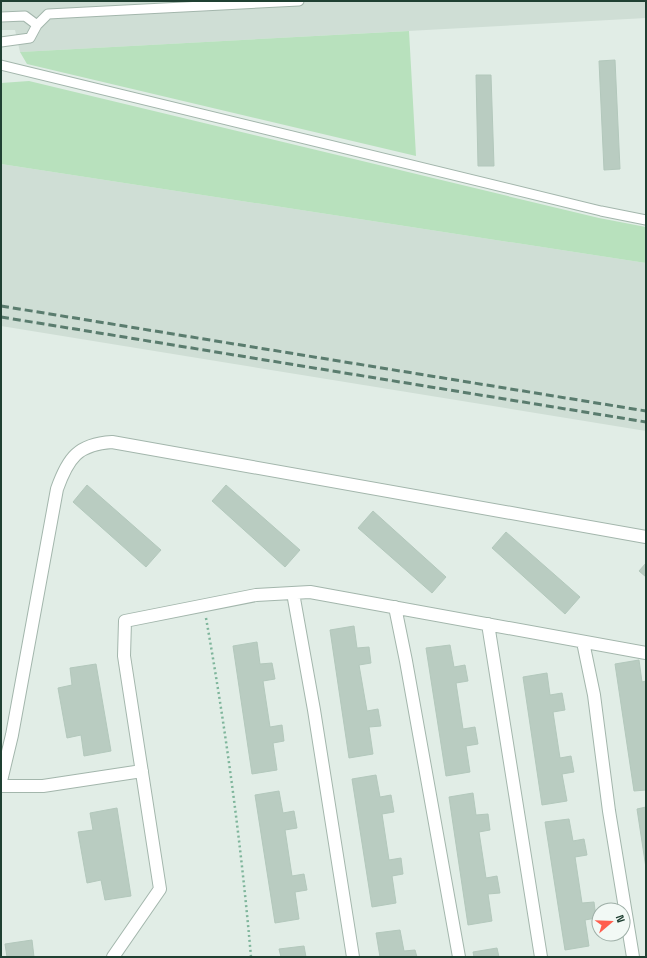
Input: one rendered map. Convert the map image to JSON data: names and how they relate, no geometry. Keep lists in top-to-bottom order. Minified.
{"north":"right"}
